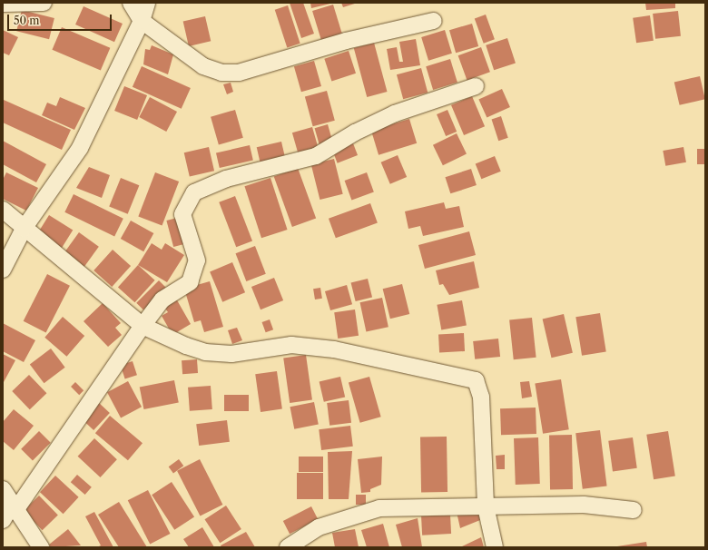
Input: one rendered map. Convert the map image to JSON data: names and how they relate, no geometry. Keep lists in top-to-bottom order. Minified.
{"scale_bar":"50 m"}
